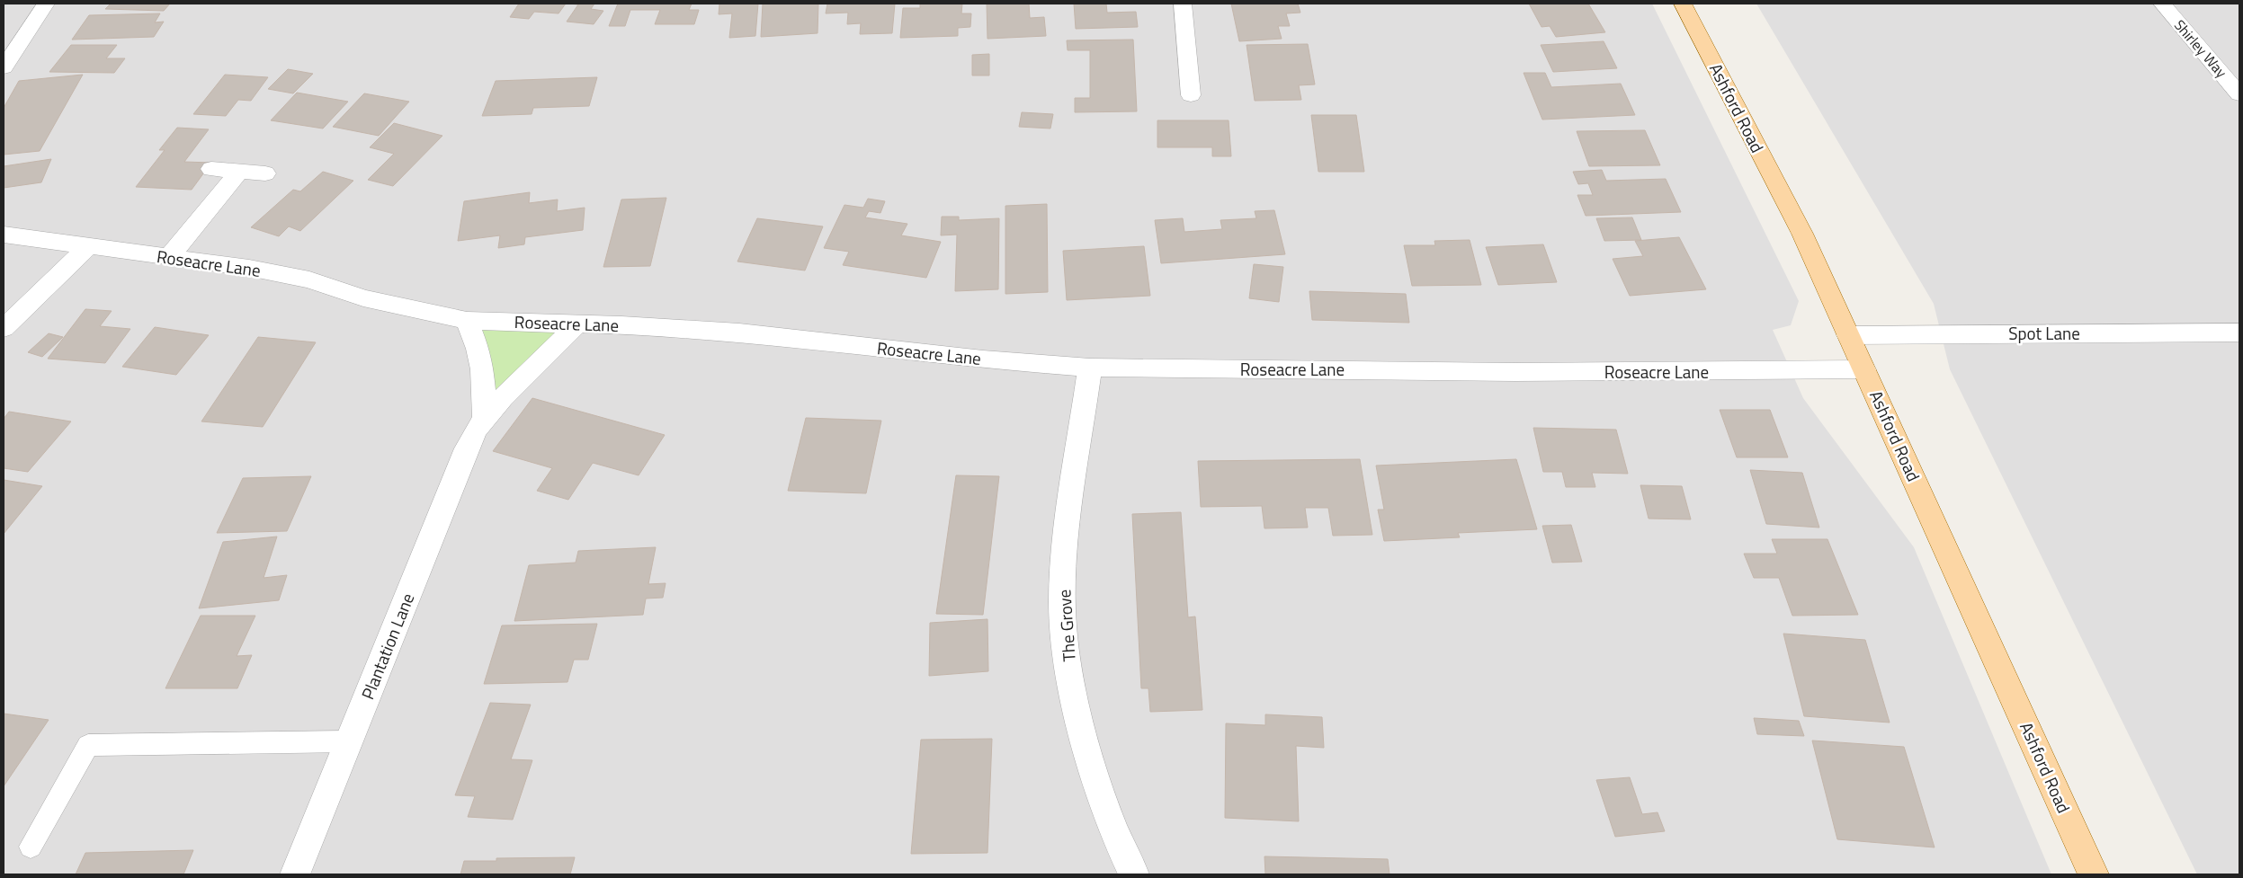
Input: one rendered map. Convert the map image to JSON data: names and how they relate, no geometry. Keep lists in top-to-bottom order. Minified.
{"streets":{"main road":["Ashford Road"],"street":["Shirley Way","Roseacre Lane","Spot Lane","The Grove","Plantation Lane"]},"crossings":[["Ashford Road","Roseacre Lane"],["Ashford Road","Spot Lane"],["Roseacre Lane","The Grove"],["Roseacre Lane","Plantation Lane"]]}
